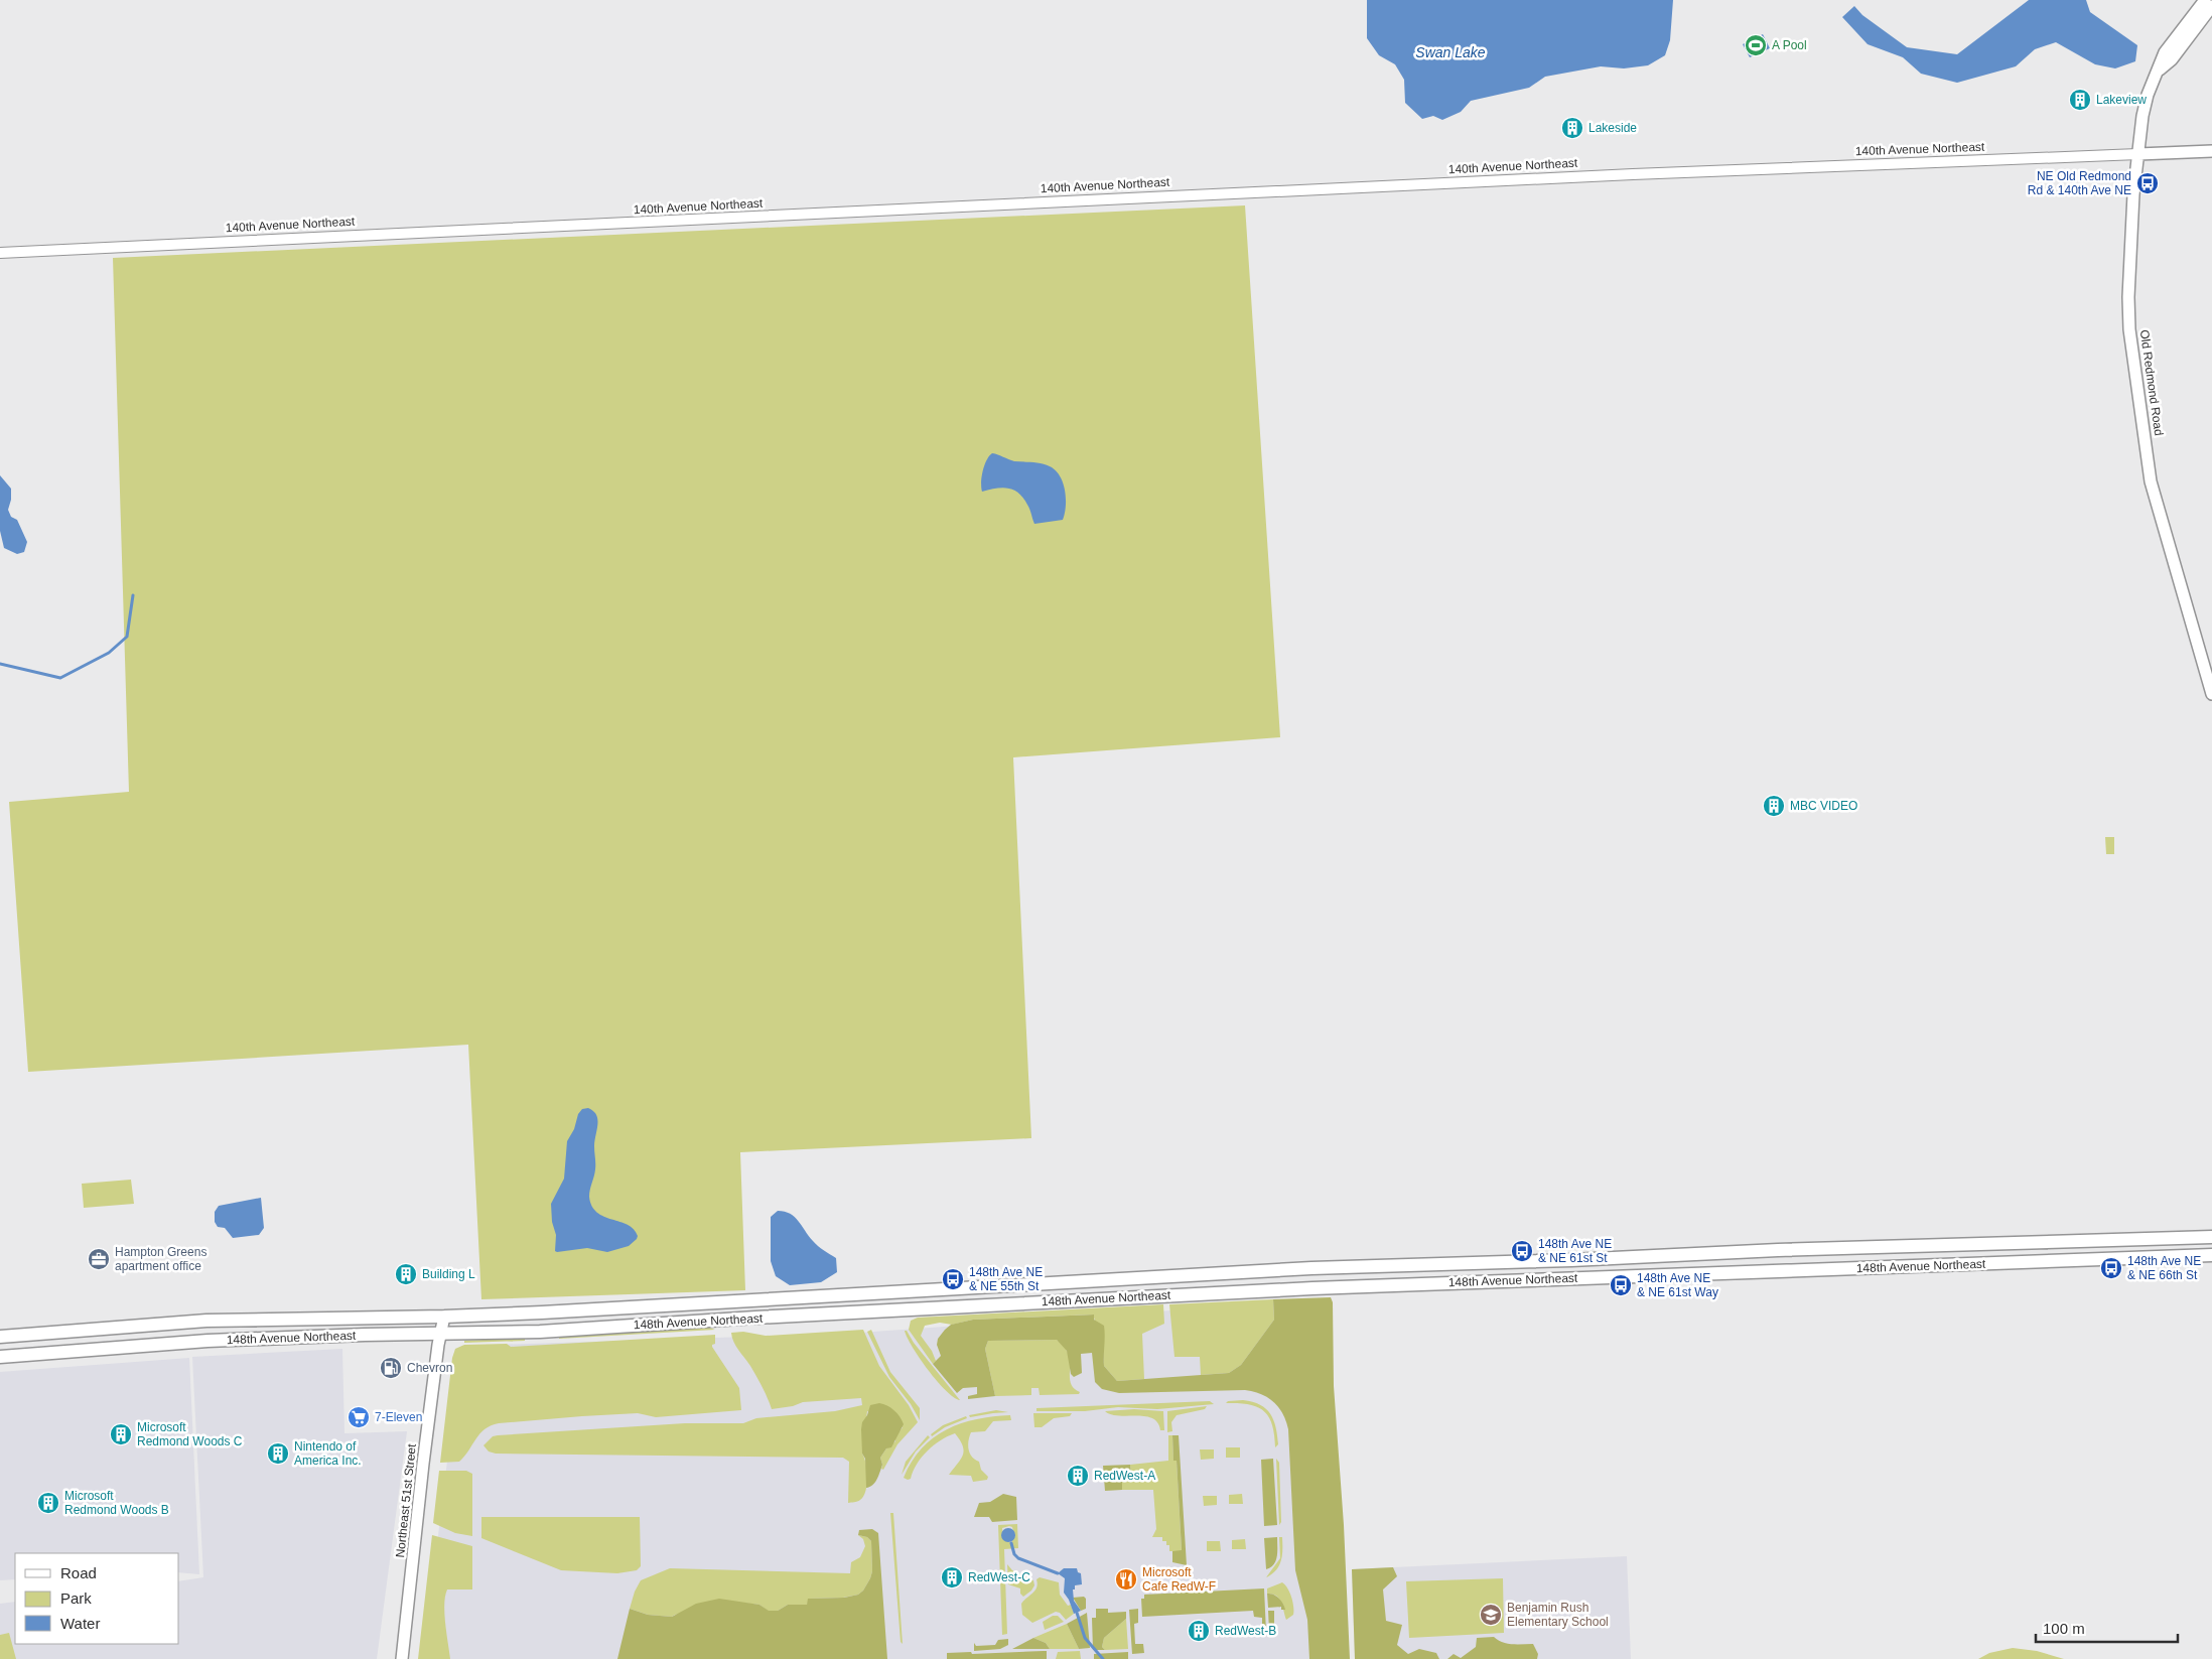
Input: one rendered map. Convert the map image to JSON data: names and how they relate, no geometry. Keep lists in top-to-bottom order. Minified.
{"streets":{"main road":["140th Avenue Northeast","Old Redmond Road","148th Avenue Northeast","Northeast 51st Street"]},"crossings":[["140th Avenue Northeast","Old Redmond Road"],["148th Avenue Northeast","Northeast 51st Street"]],"water":["Swan Lake"],"places":{"sports":["A Pool"],"building":["Lakeview","Lakeside","MBC VIDEO","Building L","Microsoft Redmond Woods C","Nintendo of America Inc.","RedWest-A","Microsoft Redmond Woods B","RedWest-C","RedWest-B"],"bus stop":["NE Old Redmond Rd & 140th Ave NE","148th Ave NE & NE 61st St","148th Ave NE & NE 66th St","148th Ave NE & NE 55th St","148th Ave NE & NE 61st Way"],"office":["Hampton Greens apartment office"],"fuel station":["Chevron"],"supermarket":["7-Eleven"],"restaurant":["Microsoft Cafe RedW-F"],"school or university":["Benjamin Rush Elementary School"]},"legend":["Road","Park","Water"],"scale_bar":"100 m"}
